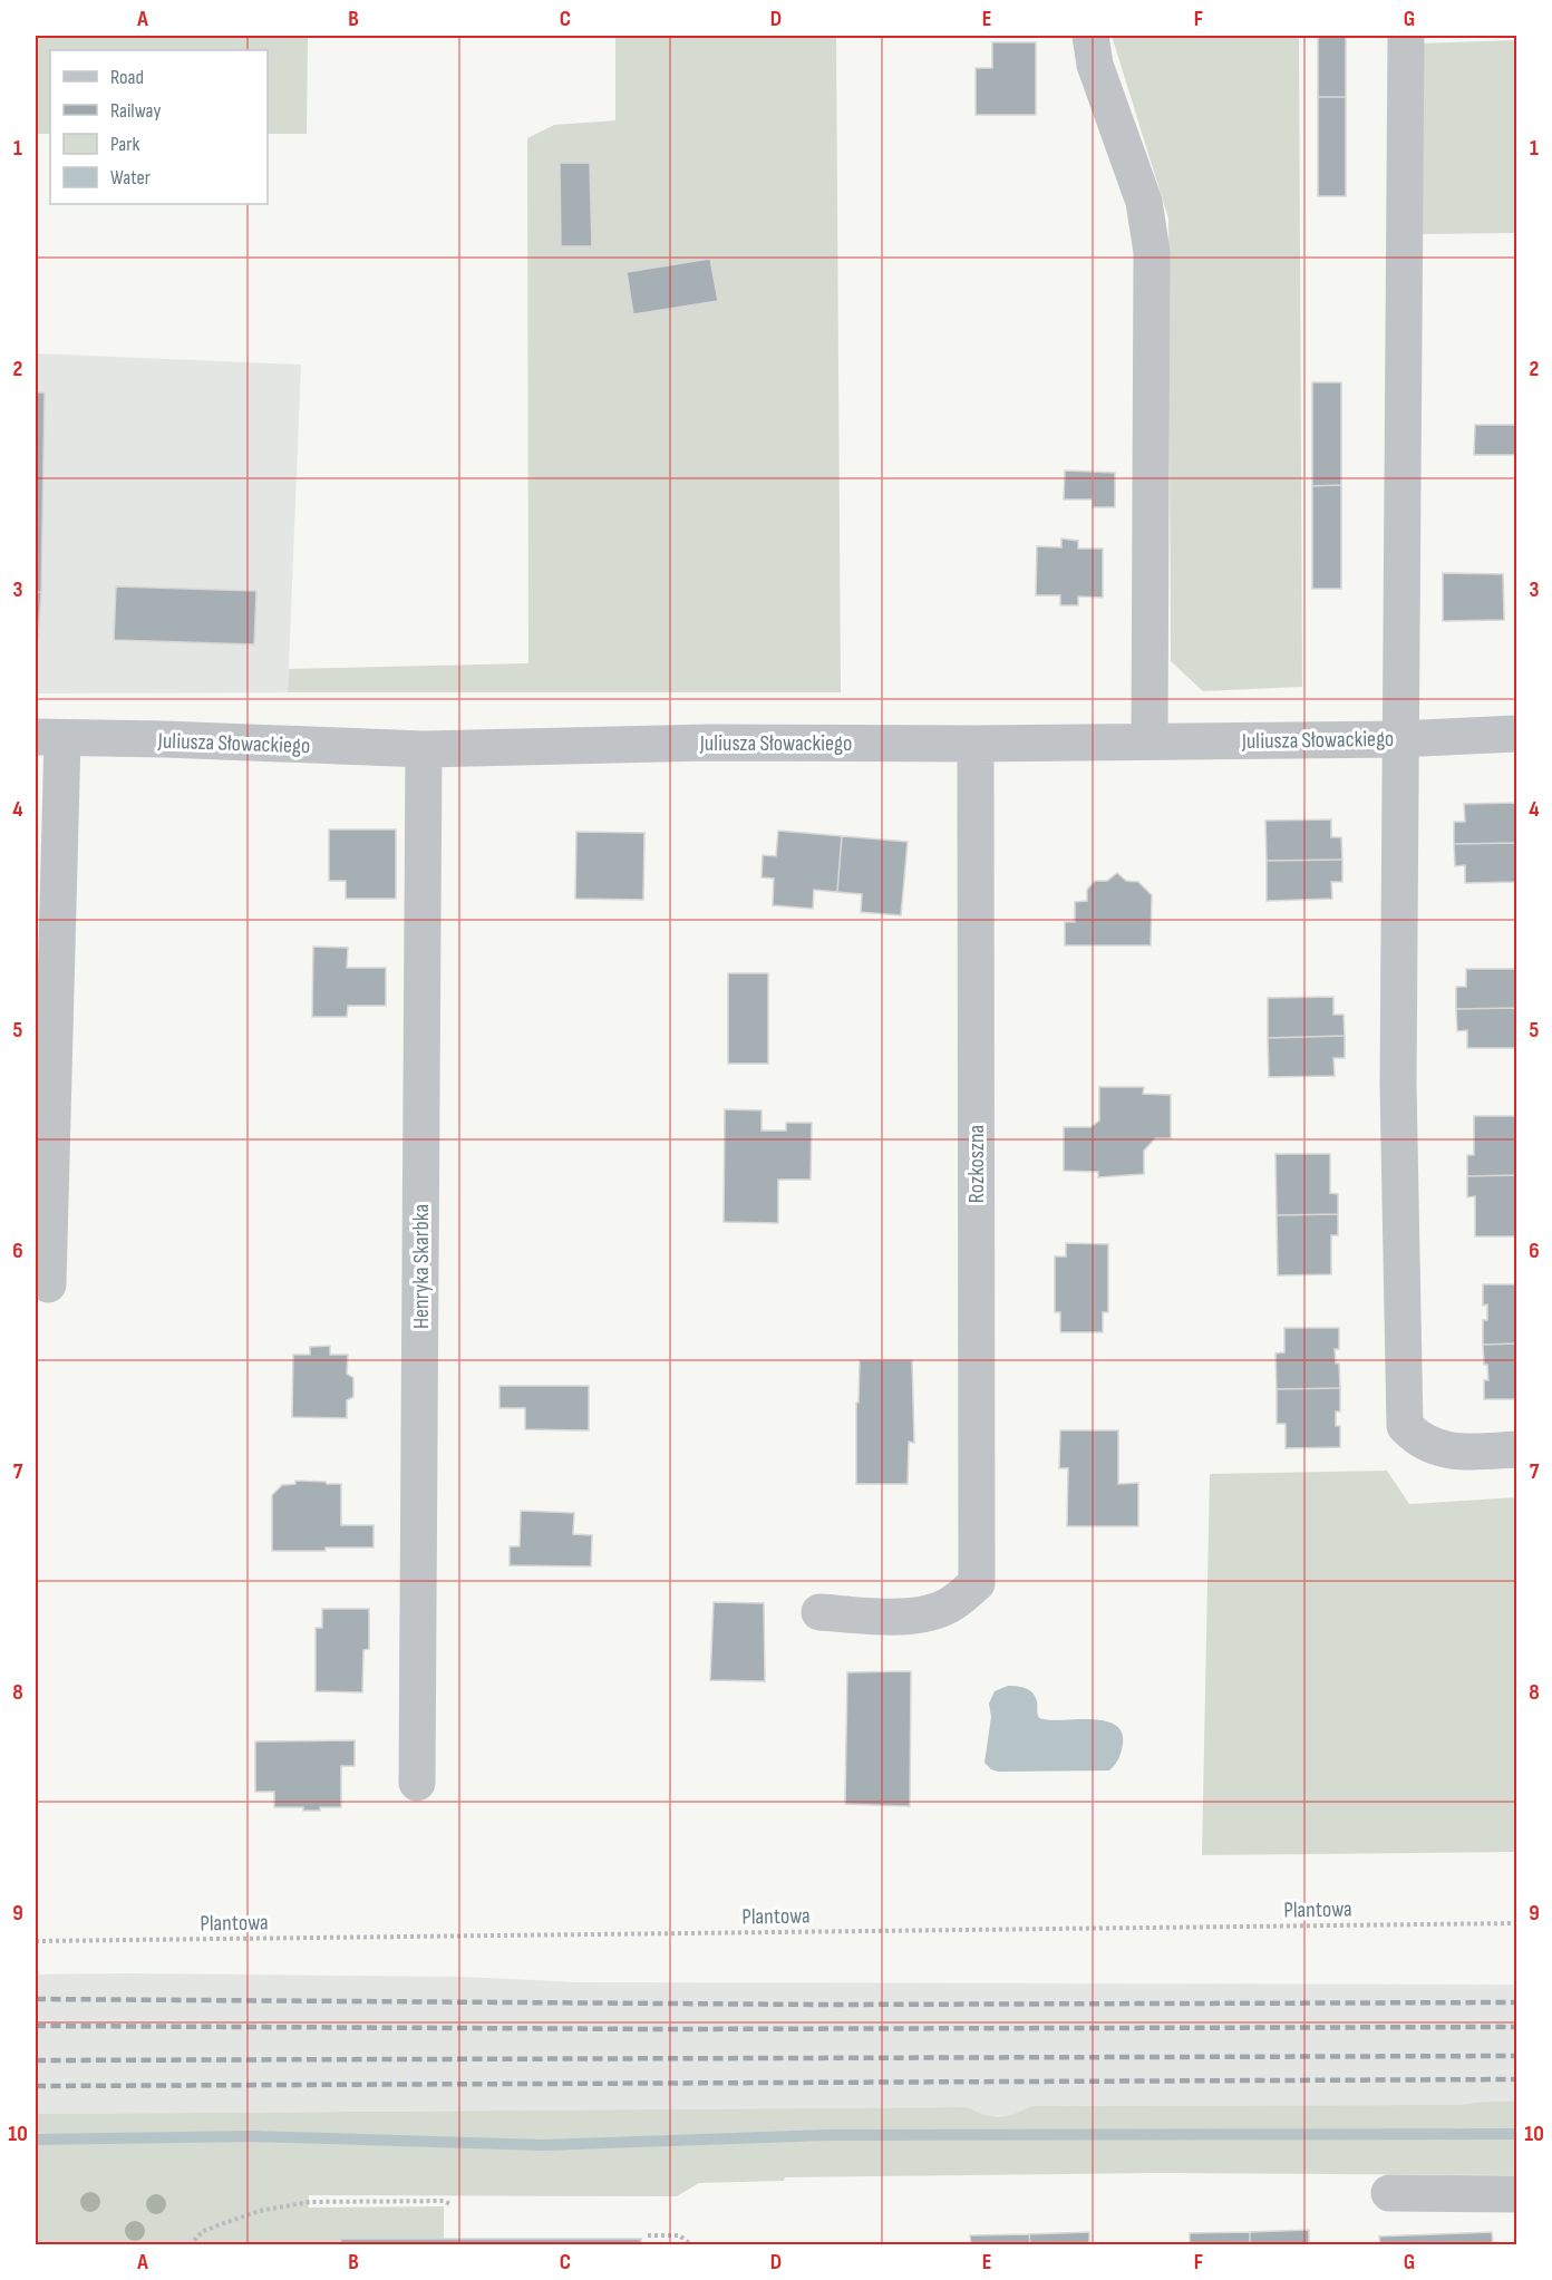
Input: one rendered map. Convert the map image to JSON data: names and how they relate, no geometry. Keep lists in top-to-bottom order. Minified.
{"streets":{"street":["Juliusza Słowackiego","Rozkoszna","Henryka Skarbka"],"path":["Plantowa"]},"crossings":[["Juliusza Słowackiego","Rozkoszna"],["Juliusza Słowackiego","Henryka Skarbka"]],"legend":["Road","Railway","Park","Water"],"grid":{"columns":["A","B","C","D","E","F","G"],"rows":["1","2","3","4","5","6","7","8","9","10"]}}
